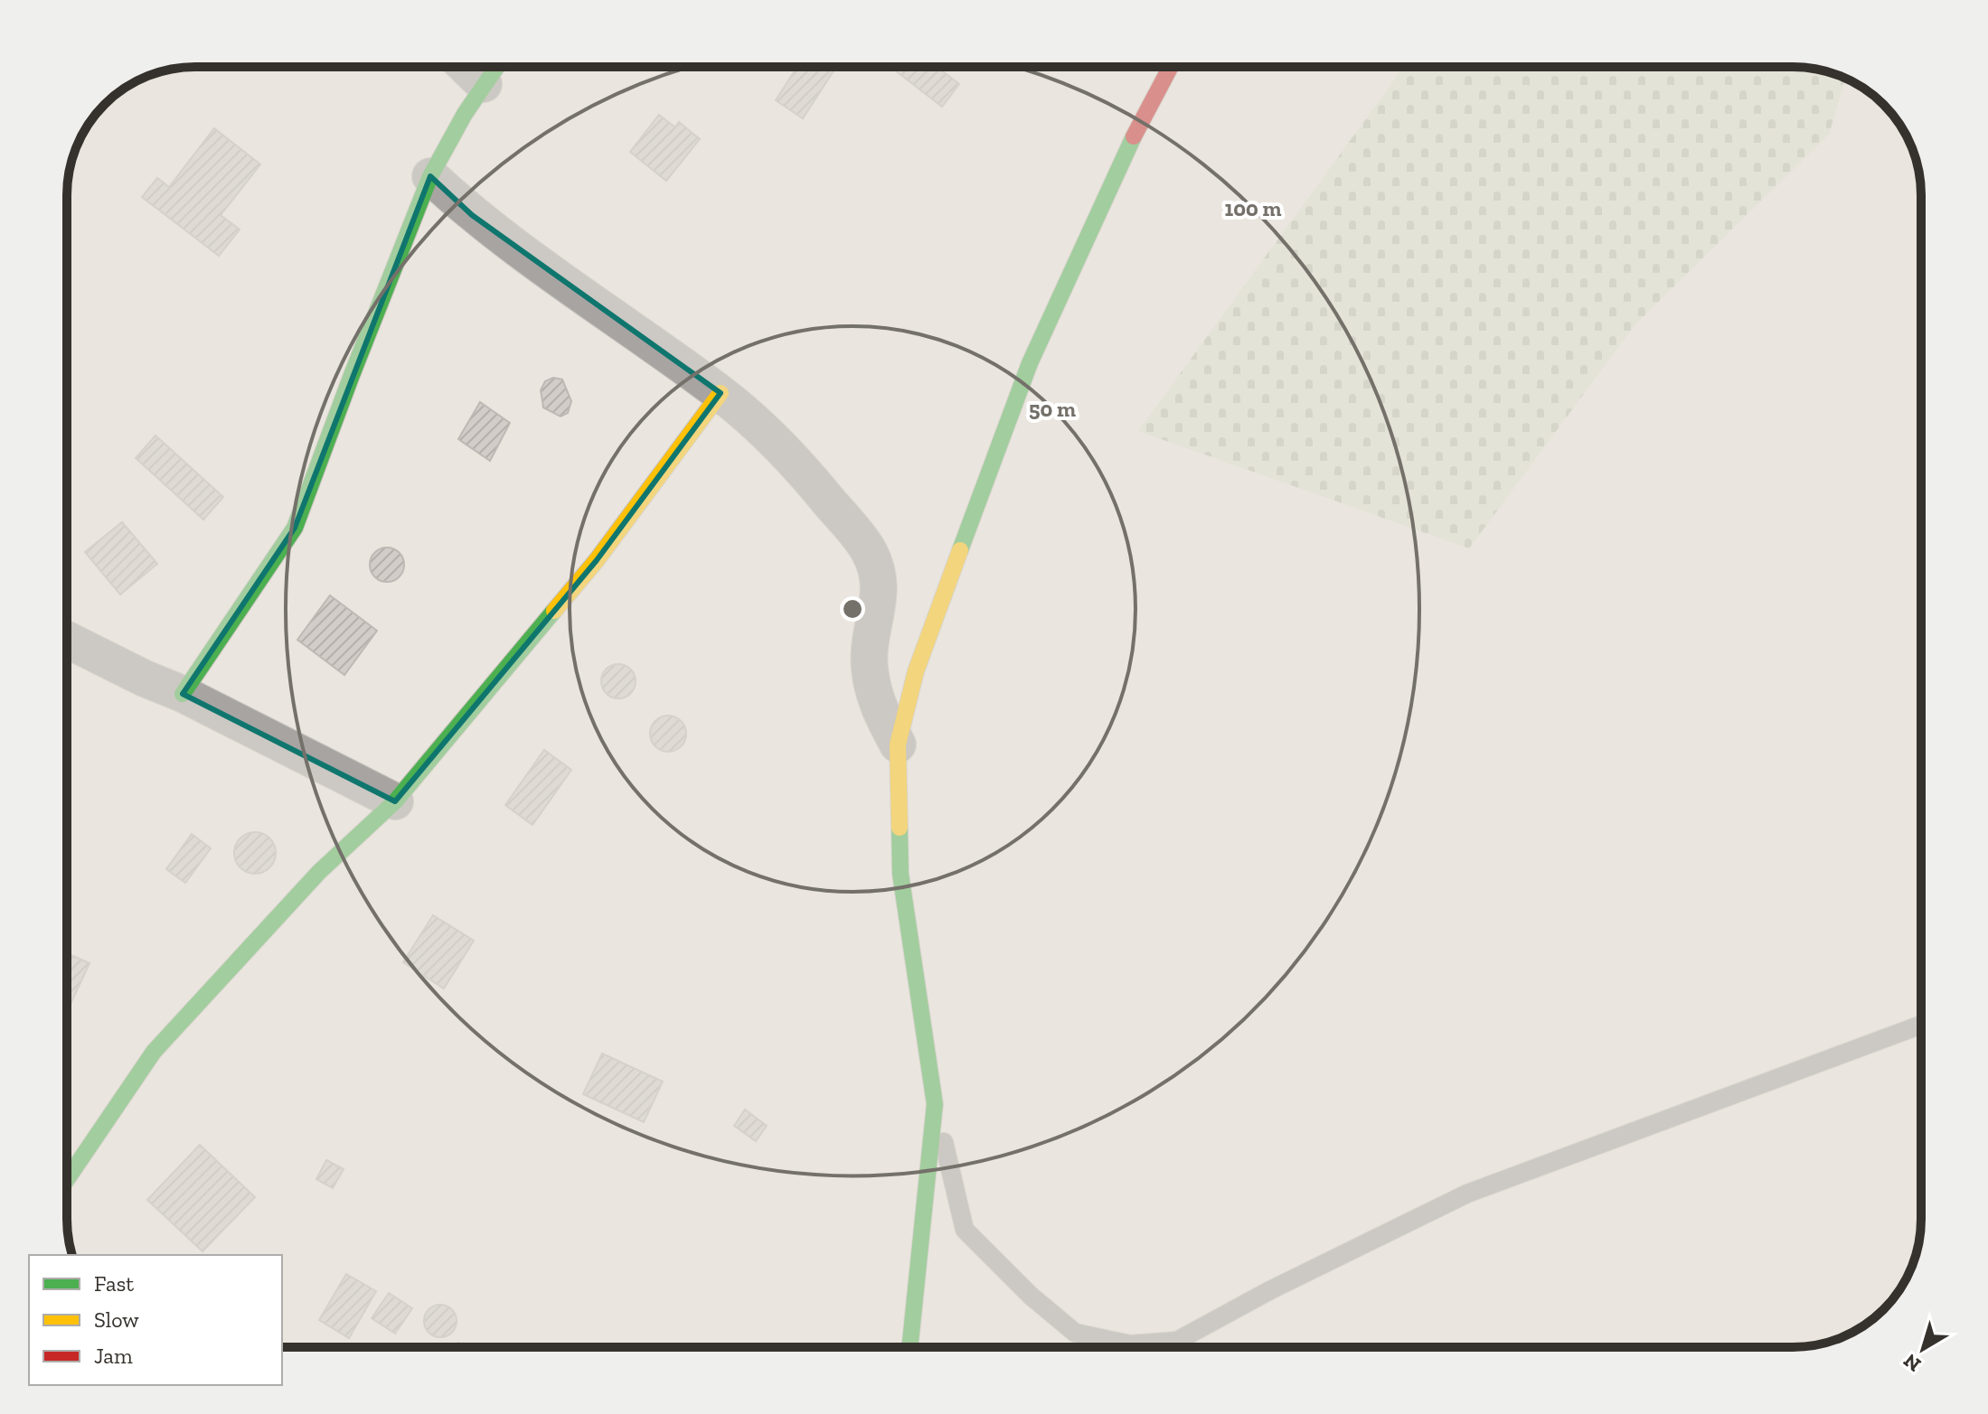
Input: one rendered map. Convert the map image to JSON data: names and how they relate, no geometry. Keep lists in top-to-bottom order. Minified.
{"legend":["Fast","Slow","Jam"],"north":"bottom left","rings":["100 m","50 m"]}
